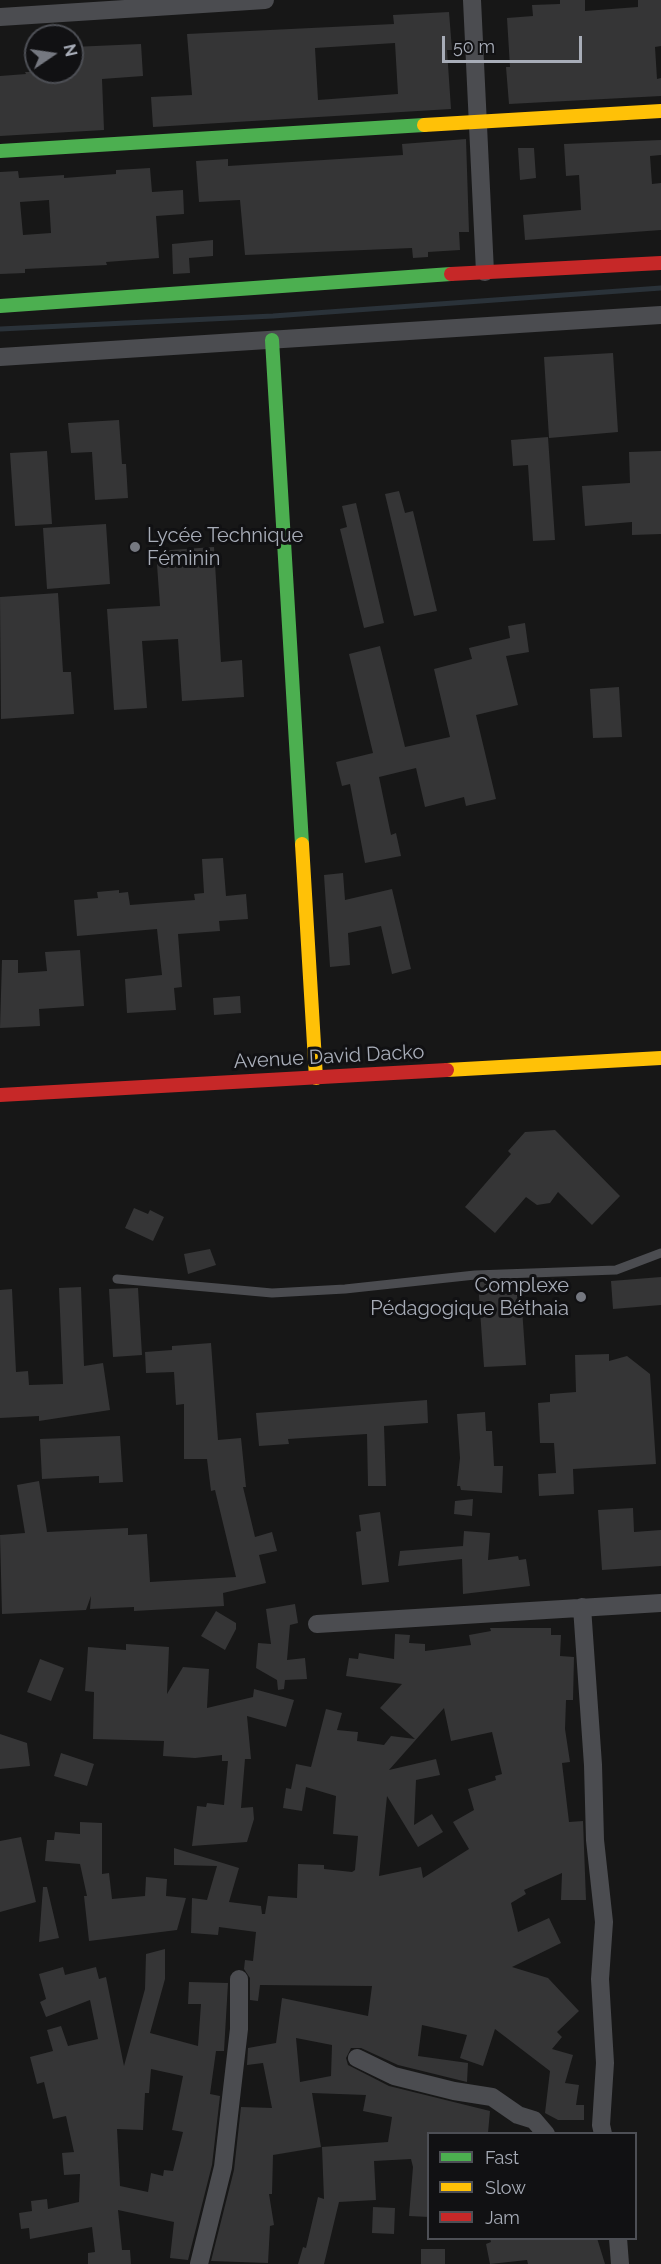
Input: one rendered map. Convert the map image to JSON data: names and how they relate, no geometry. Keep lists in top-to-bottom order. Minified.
{"streets":{"street":["Avenue David Dacko"]},"places":["Lycée Technique Féminin","Complexe Pédagogique Béthaia"],"legend":["Fast","Slow","Jam"],"scale_bar":"50 m","north":"right"}
